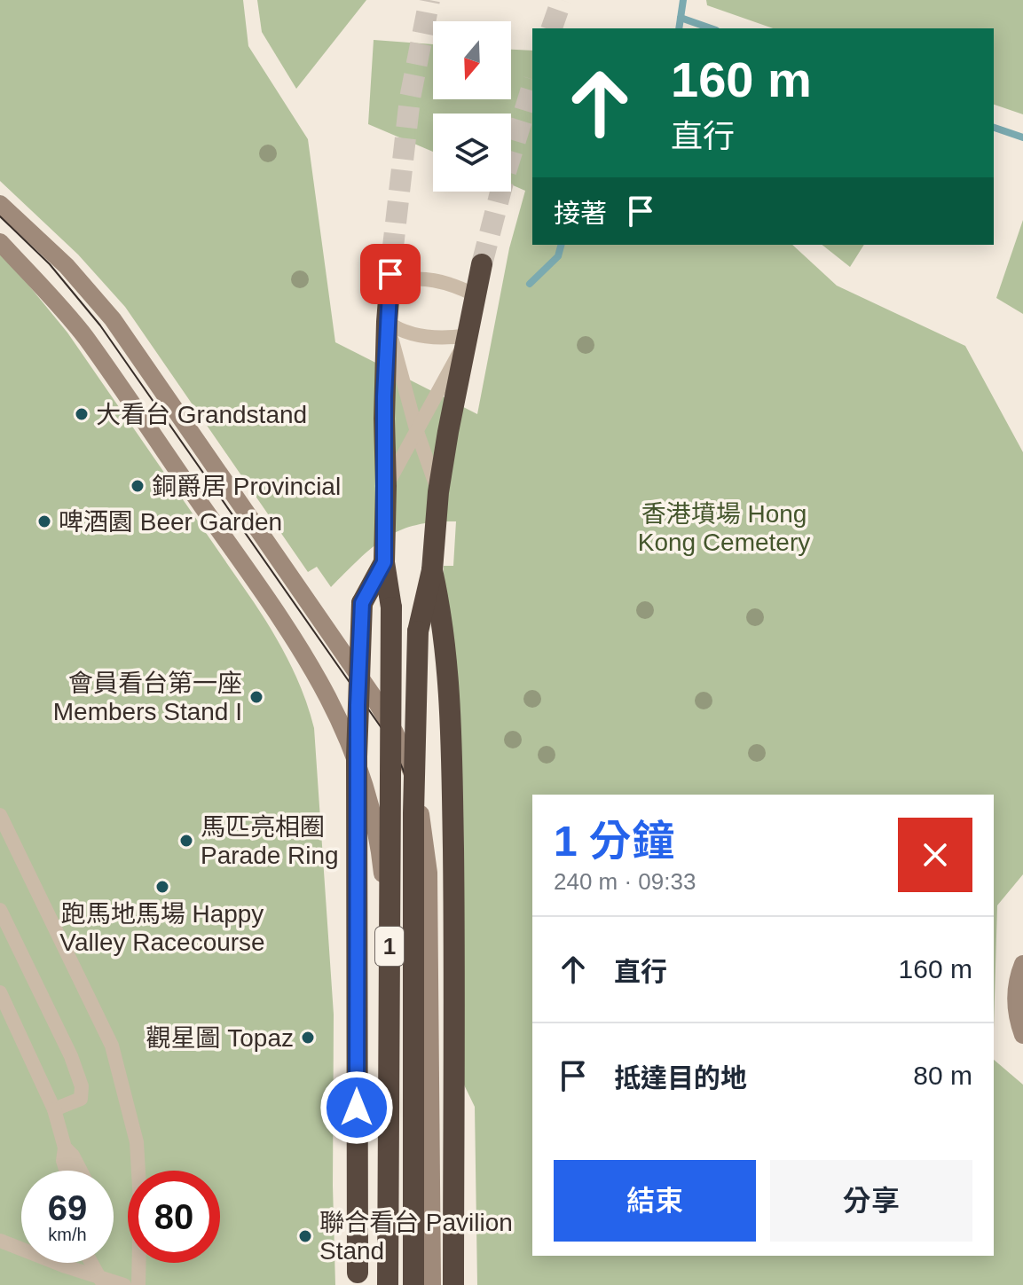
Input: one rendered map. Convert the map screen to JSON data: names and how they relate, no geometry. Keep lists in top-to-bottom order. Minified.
{"streets":{"highway":["1"]},"parks":["香港墳場 Hong Kong Cemetery"],"places":["大看台 Grandstand","銅爵居 Provincial","啤酒園 Beer Garden","會員看台第一座 Members Stand I","馬匹亮相圈 Parade Ring","跑馬地馬場 Happy Valley Racecourse","觀星圖 Topaz","聯合看台 Pavilion Stand"],"north":"bottom","page":{"turn":["160 m","直行"],"then":"接著","heading":["1 分鐘","240 m · 09:33"],"list":[{"name":"直行","value":"160 m"},{"name":"抵達目的地","value":"80 m"}],"buttons":["結束","分享"],"speed":"69 km/h","limit":"80"}}
